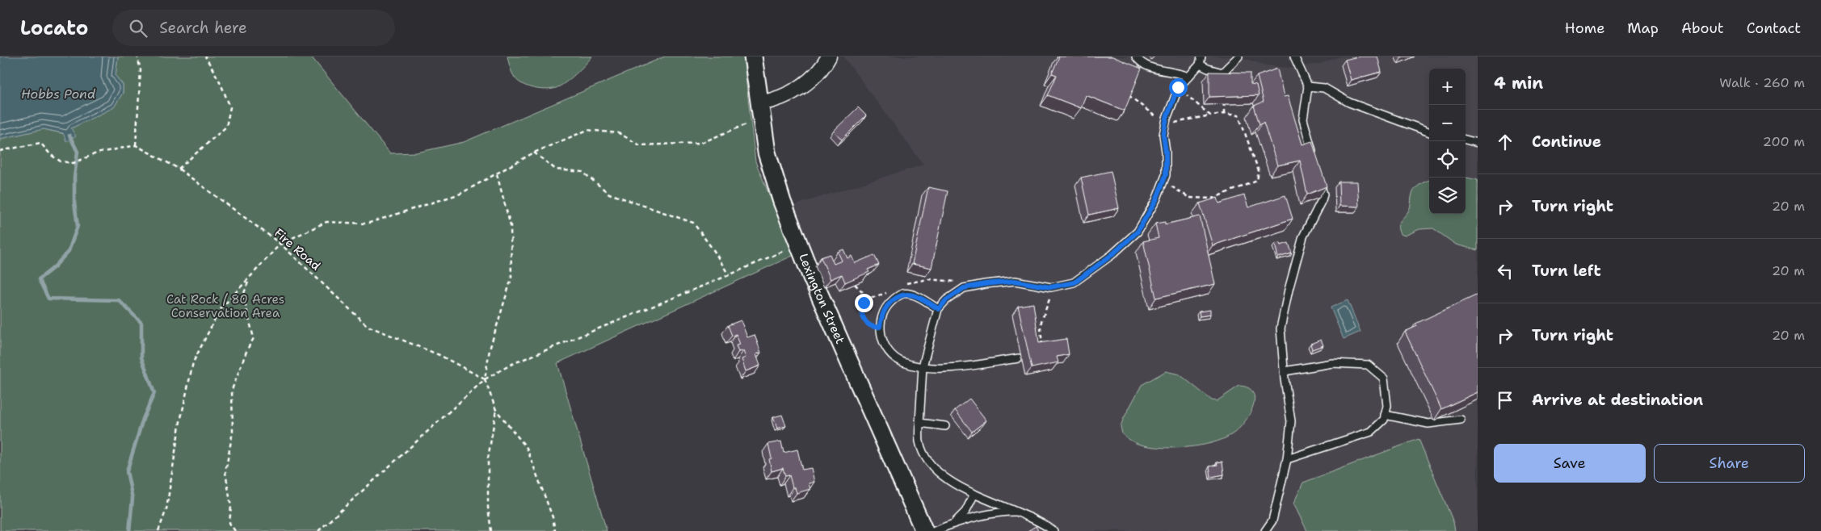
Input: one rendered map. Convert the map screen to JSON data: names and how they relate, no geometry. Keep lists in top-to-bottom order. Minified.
{"streets":{"street":["Lexington Street"],"path":["Fire Road"]},"water":["Hobbs Pond"],"parks":["Cat Rock / 80 Acres Conservation Area"],"page":{"header":"Locato","search":"Search here","nav":["Home","Map","About","Contact"],"heading":["4 min","Walk · 260 m"],"map_buttons":["+","−"],"list":[["Continue","200 m"],["Turn right","20 m"],["Turn left","20 m"],["Turn right","20 m"],"Arrive at destination"],"buttons":["Save","Share"]}}
